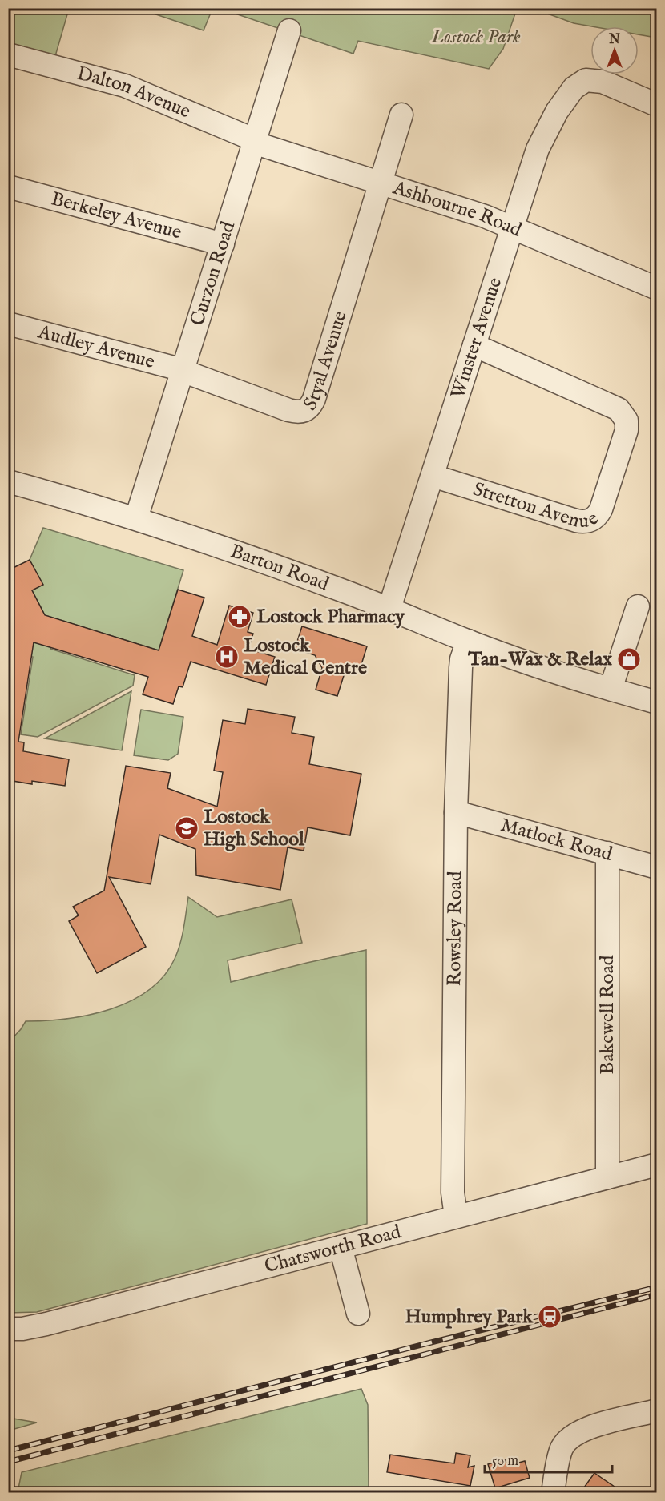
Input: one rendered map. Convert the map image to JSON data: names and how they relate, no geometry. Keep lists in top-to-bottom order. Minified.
{"streets":{"street":["Dalton Avenue","Ashbourne Road","Berkeley Avenue","Curzon Road","Winster Avenue","Audley Avenue","Styal Avenue","Stretton Avenue","Barton Road","Matlock Road","Rowsley Road","Bakewell Road","Chatsworth Road"]},"crossings":[["Dalton Avenue","Ashbourne Road"],["Dalton Avenue","Curzon Road"],["Ashbourne Road","Curzon Road"],["Ashbourne Road","Winster Avenue"],["Ashbourne Road","Styal Avenue"],["Berkeley Avenue","Curzon Road"],["Curzon Road","Audley Avenue"],["Curzon Road","Styal Avenue"],["Curzon Road","Barton Road"],["Winster Avenue","Stretton Avenue"],["Winster Avenue","Barton Road"],["Audley Avenue","Styal Avenue"],["Barton Road","Rowsley Road"],["Matlock Road","Rowsley Road"],["Matlock Road","Bakewell Road"],["Rowsley Road","Chatsworth Road"],["Bakewell Road","Chatsworth Road"]],"parks":["Lostock Park"],"places":{"pharmacy":["Lostock Pharmacy"],"hospital":["Lostock Medical Centre"],"shop":["Tan-Wax & Relax"],"school or university":["Lostock High School"],"station":["Humphrey Park"]},"scale_bar":"50 m","north":"top"}
